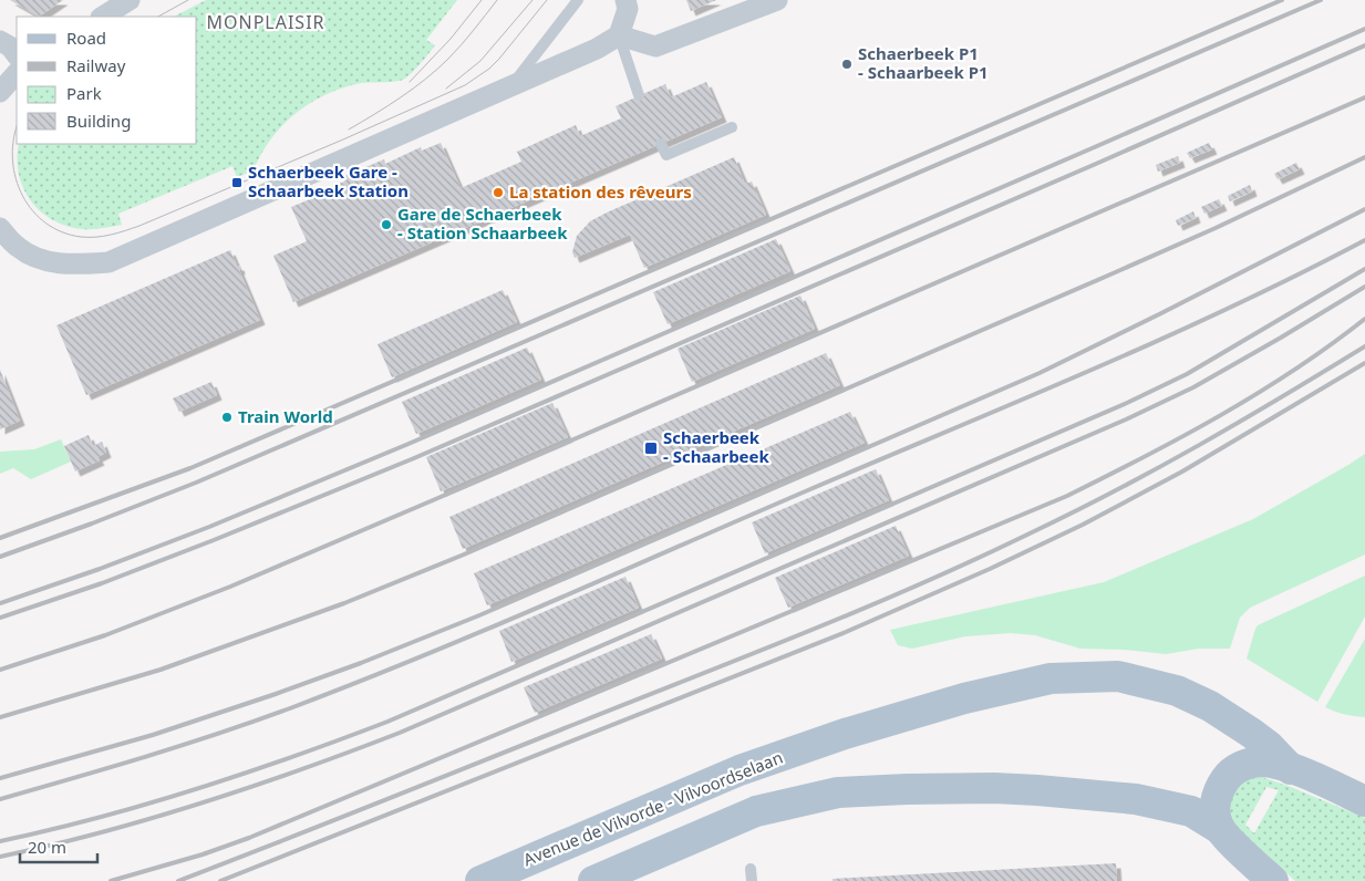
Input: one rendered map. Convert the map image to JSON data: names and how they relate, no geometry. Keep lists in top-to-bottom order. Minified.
{"streets":{"main road":["Avenue de Vilvorde - Vilvoordselaan"]},"districts":["MONPLAISIR"],"places":{"other":["Schaerbeek P1 - Schaarbeek P1","La station des rêveurs","Gare de Schaerbeek - Station Schaarbeek","Train World"],"transit":["Schaerbeek Gare - Schaarbeek Station","Schaerbeek - Schaarbeek"]},"legend":["Road","Railway","Park","Building"],"scale_bar":"20 m"}
